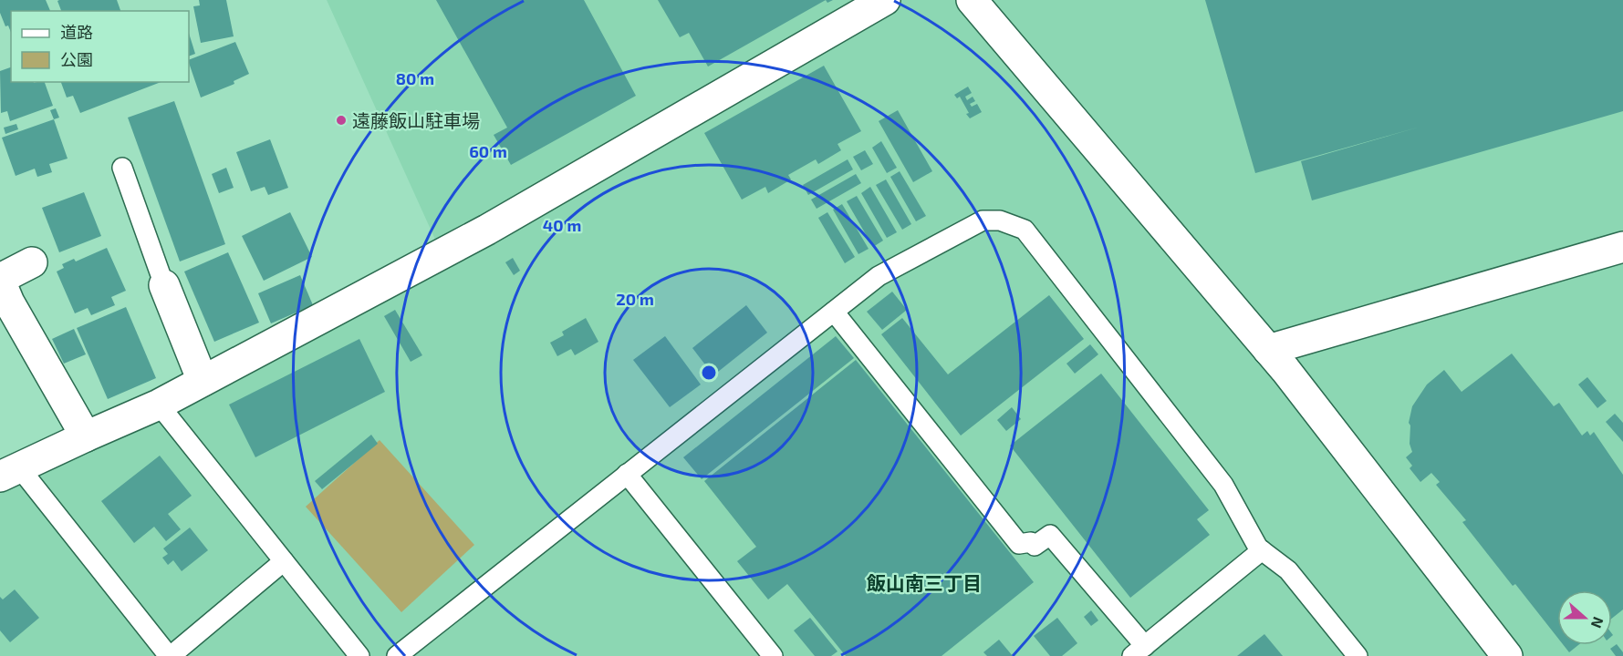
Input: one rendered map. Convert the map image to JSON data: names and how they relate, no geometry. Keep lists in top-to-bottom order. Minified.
{"districts":["飯山南三丁目"],"places":["遠藤飯山駐車場"],"legend":["道路","公園"],"north":"right","rings":["80 m","60 m","40 m","20 m"]}
